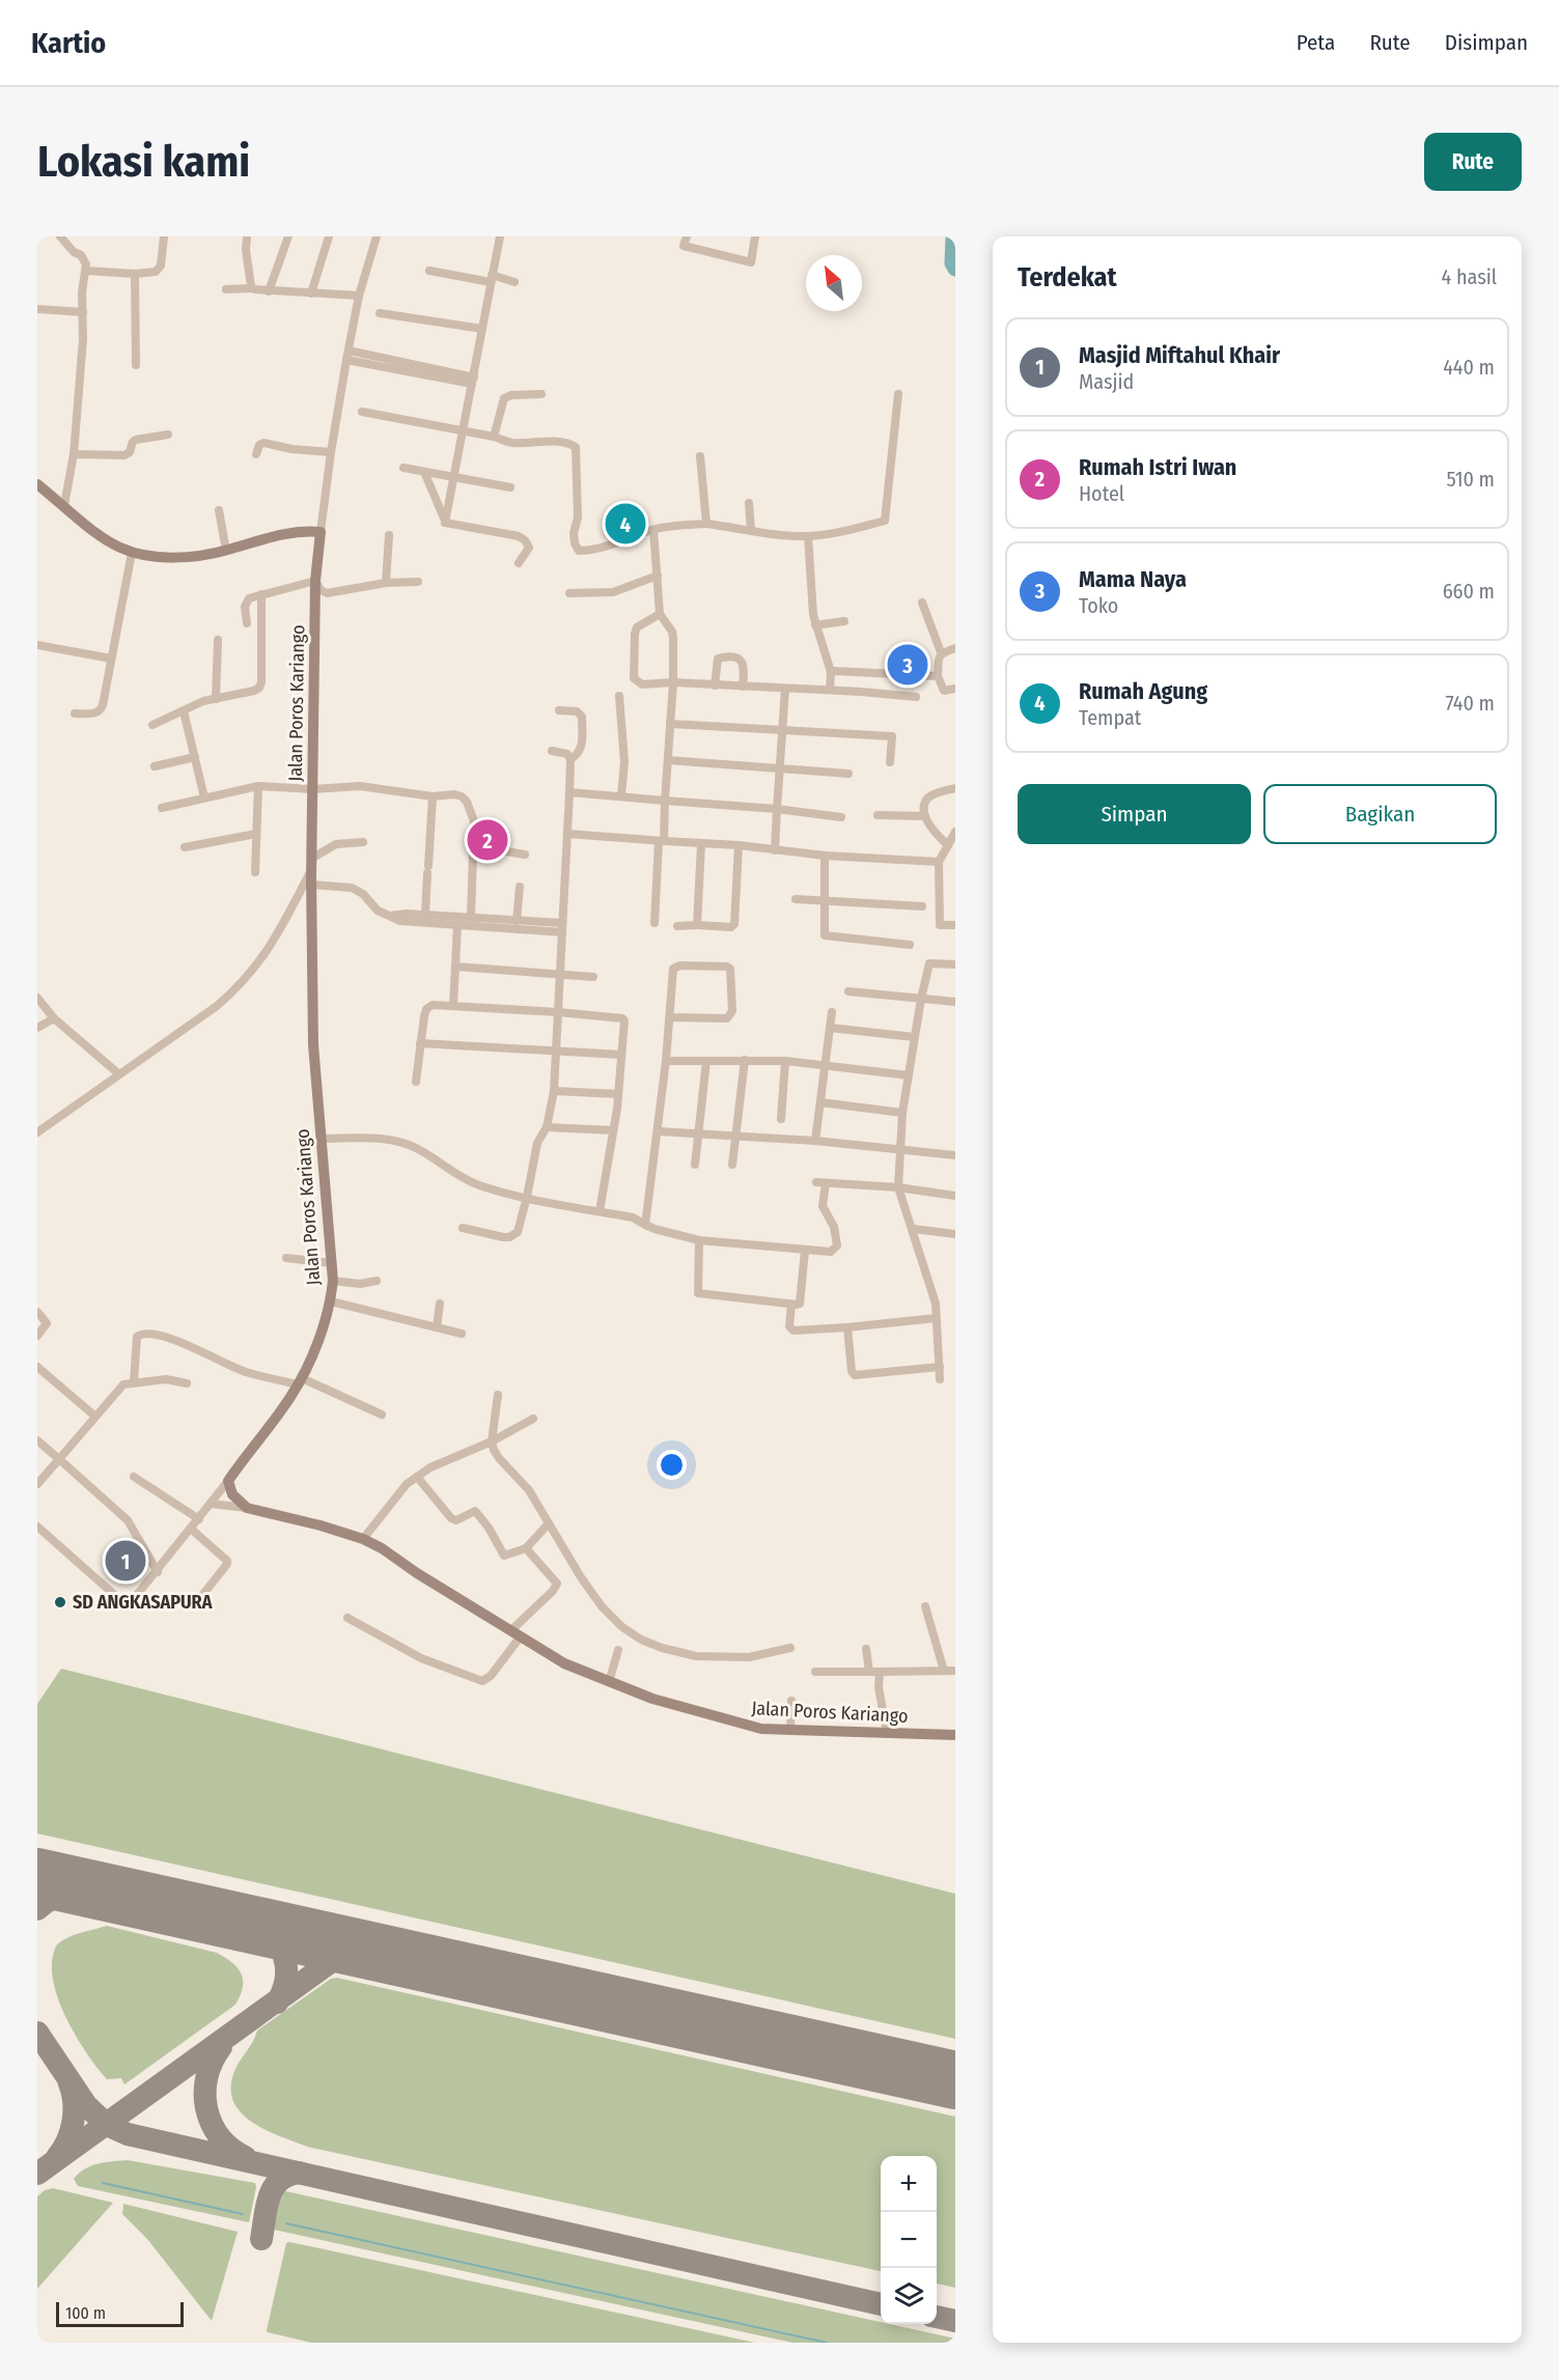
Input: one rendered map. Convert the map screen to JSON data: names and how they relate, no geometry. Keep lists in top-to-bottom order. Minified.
{"streets":{"main road":["Jalan Poros Kariango"]},"places":["SD ANGKASAPURA"],"scale_bar":"100 m","north":"top left","page":{"header":"Kartio","nav":["Peta","Rute","Disimpan"],"buttons":["Rute",["Simpan","Bagikan"]],"title":"Lokasi kami","heading":["Terdekat","4 hasil"],"list":[{"mark":"1","name":"Masjid Miftahul Khair","note":"Masjid","value":"440 m"},{"mark":"2","name":"Rumah Istri Iwan","note":"Hotel","value":"510 m"},{"mark":"3","name":"Mama Naya","note":"Toko","value":"660 m"},{"mark":"4","name":"Rumah Agung","note":"Tempat","value":"740 m"}],"pins":["4","3","2","1"],"map_buttons":["+","−"],"scale":"100 m"}}
